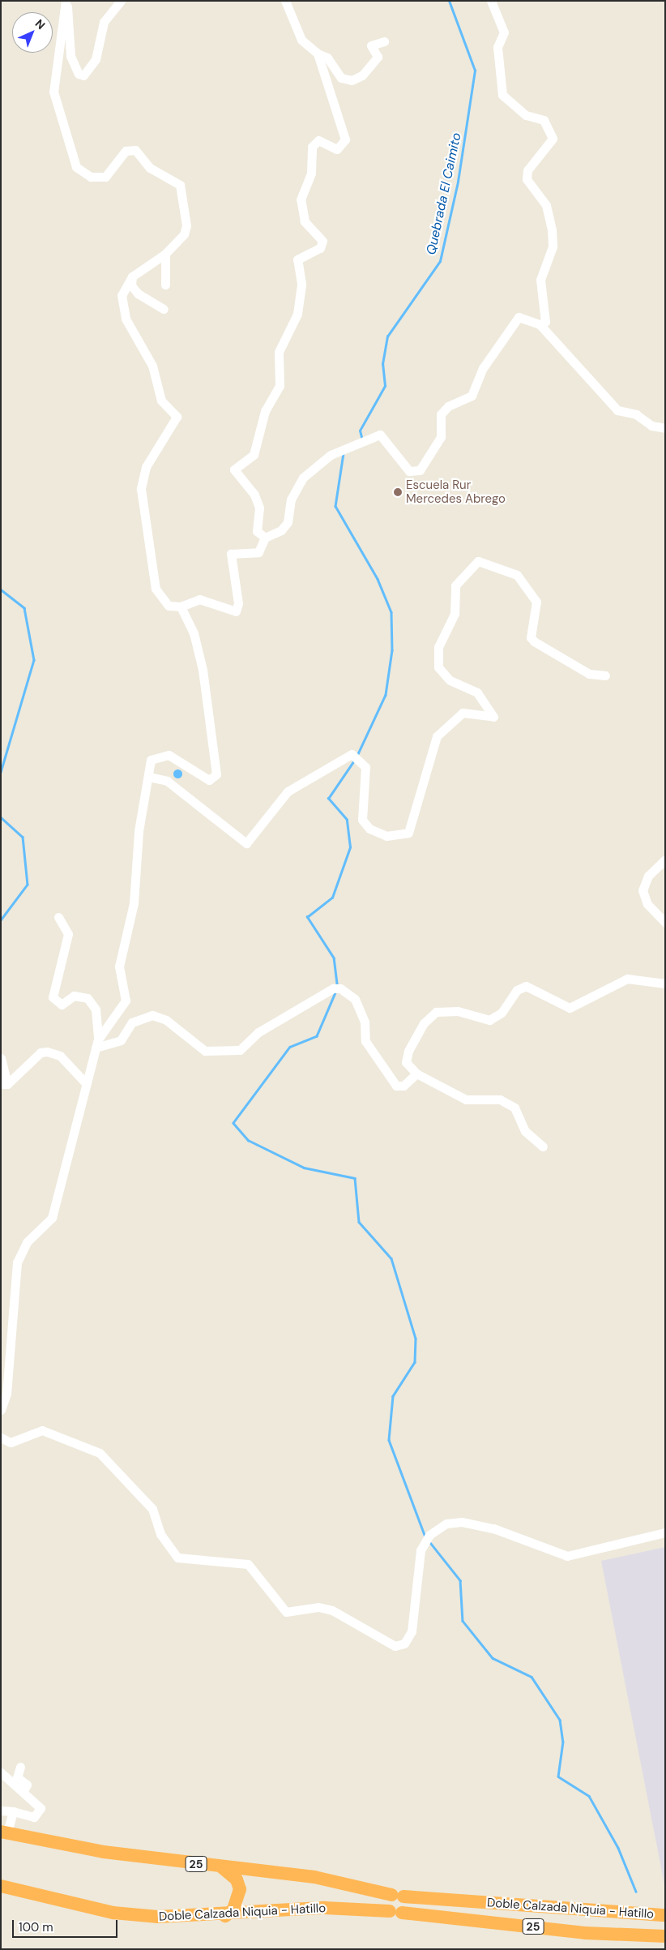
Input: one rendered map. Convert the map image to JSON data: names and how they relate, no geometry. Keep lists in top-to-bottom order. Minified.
{"streets":{"highway":["25","Doble Calzada Niquia - Hatillo"]},"water":["Quebrada El Caimito"],"places":["Escuela Rur Mercedes Abrego"],"scale_bar":"100 m","north":"top right"}
